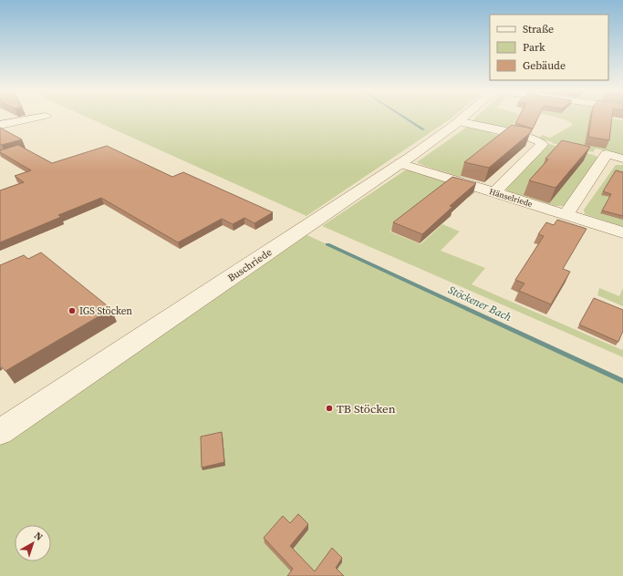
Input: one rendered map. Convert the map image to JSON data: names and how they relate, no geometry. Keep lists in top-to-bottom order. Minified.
{"streets":{"street":["Hänselriede","Buschriede"]},"crossings":[["Hänselriede","Buschriede"]],"water":["Stöckener Bach"],"places":["IGS Stöcken","TB Stöcken"],"legend":["Straße","Park","Gebäude"],"north":"top right"}
